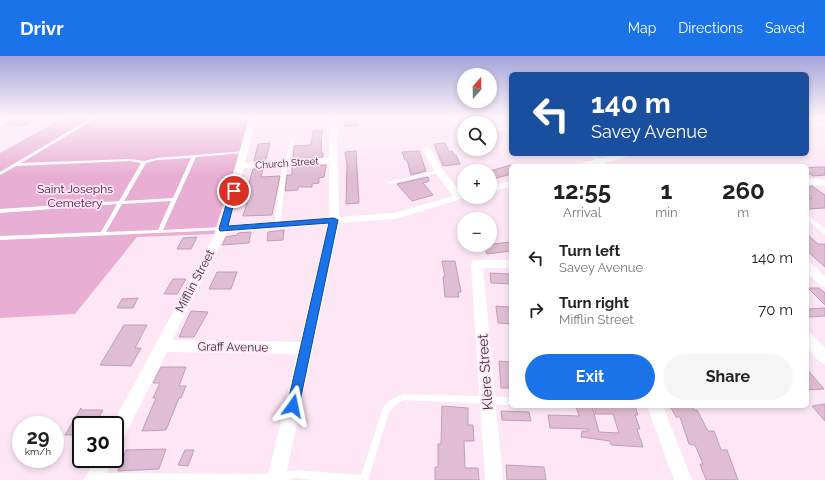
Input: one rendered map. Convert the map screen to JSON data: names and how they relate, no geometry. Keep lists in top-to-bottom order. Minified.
{"streets":{"street":["Church Street","Mifflin Street","Graff Avenue","Klere Street"]},"crossings":[["Church Street","Mifflin Street"],["Mifflin Street","Graff Avenue"]],"parks":["Saint Josephs Cemetery"],"north":"top","page":{"header":"Drivr","nav":["Map","Directions","Saved"],"map_buttons":["+","−"],"turn":["140 m","Savey Avenue"],"eta":["12:55","Arrival","1","min","260","m"],"list":[{"name":"Turn left","note":"Savey Avenue","value":"140 m"},{"name":"Turn right","note":"Mifflin Street","value":"70 m"}],"buttons":["Exit","Share"],"speed":"29 km/h","limit":"30"}}
